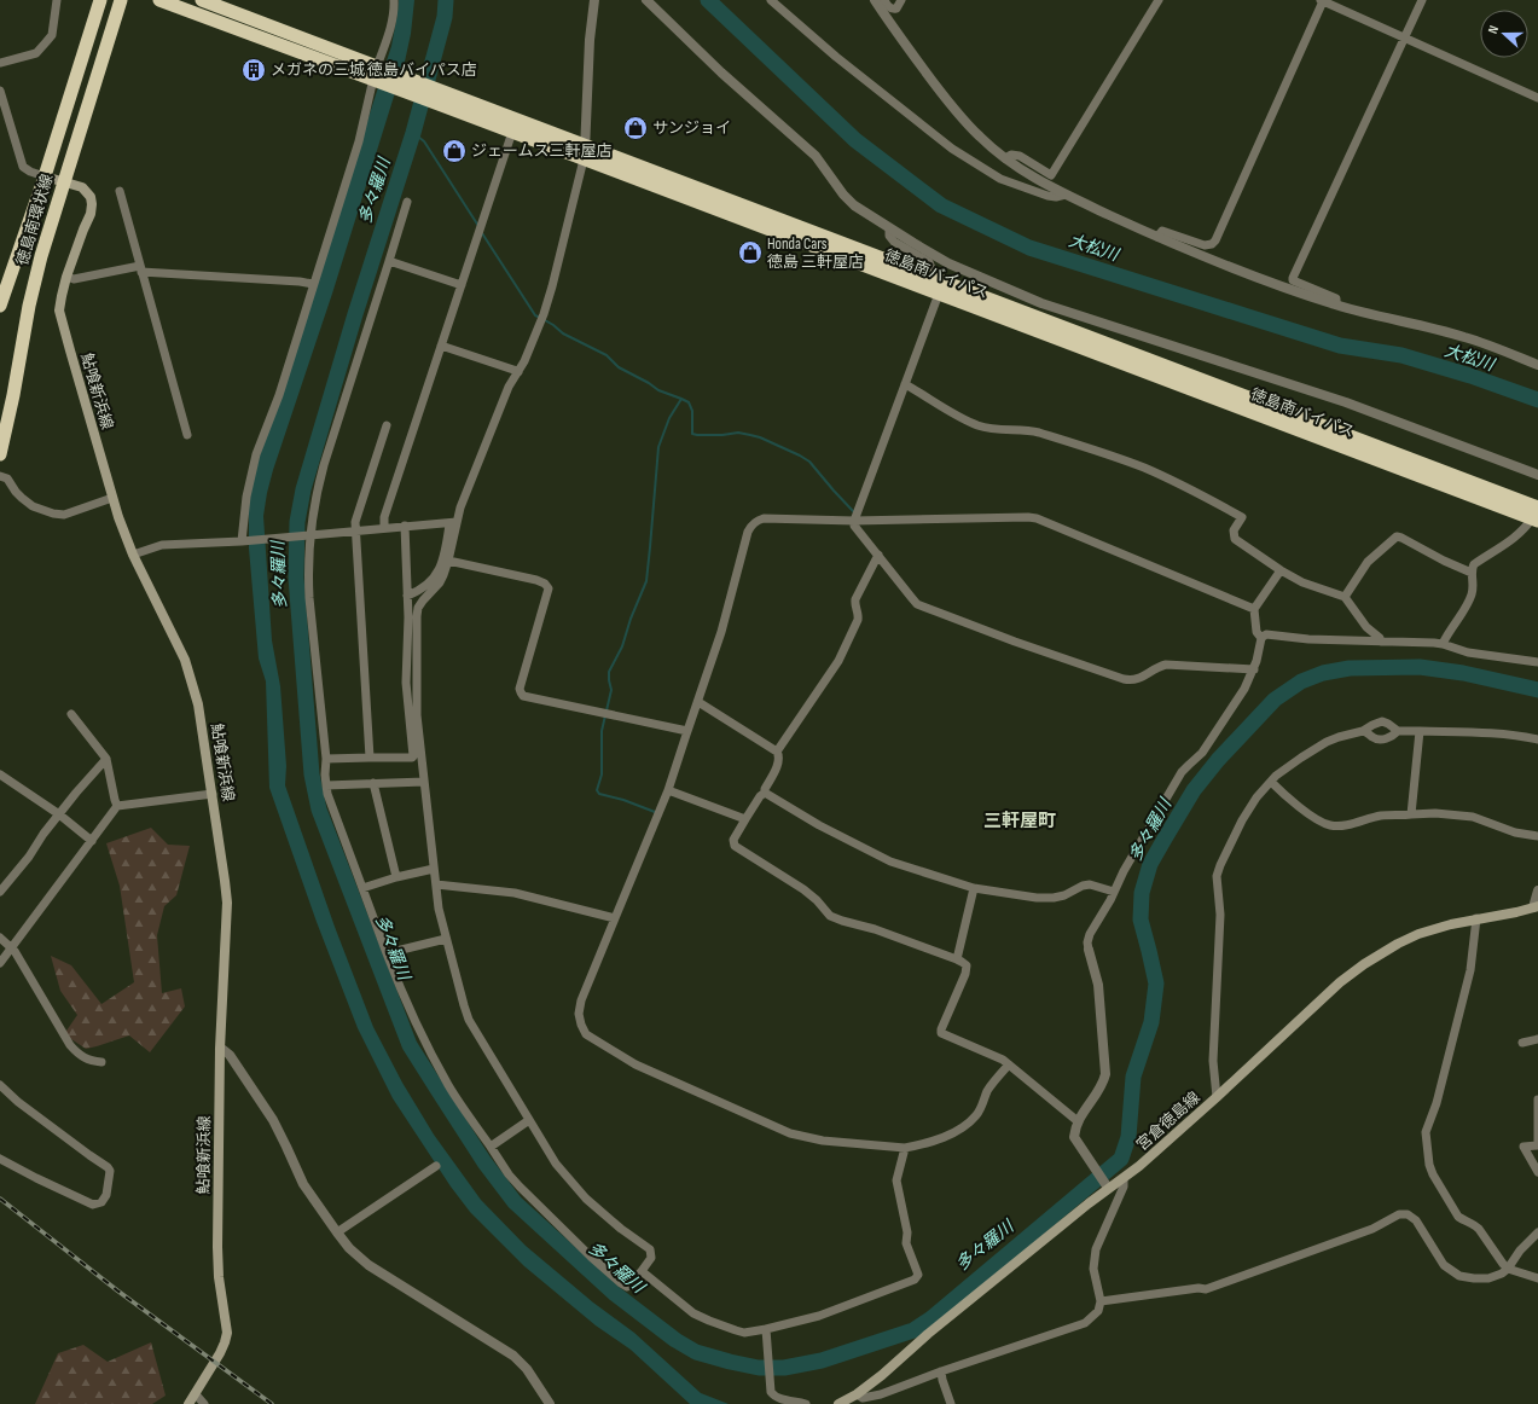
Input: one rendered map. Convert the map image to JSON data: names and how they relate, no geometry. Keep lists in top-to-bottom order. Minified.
{"streets":{"highway":["徳島南環状線","徳島南バイパス"],"main road":["鮎喰新浜線","宮倉徳島線"]},"crossings":[["徳島南環状線","鮎喰新浜線"]],"districts":["三軒屋町"],"water":["多々羅川","大松川"],"places":{"building":["メガネの三城 徳島バイパス店"],"shop":["サンジョイ","ジェームス三軒屋店","Honda Cars 徳島 三軒屋店"]},"north":"left"}
